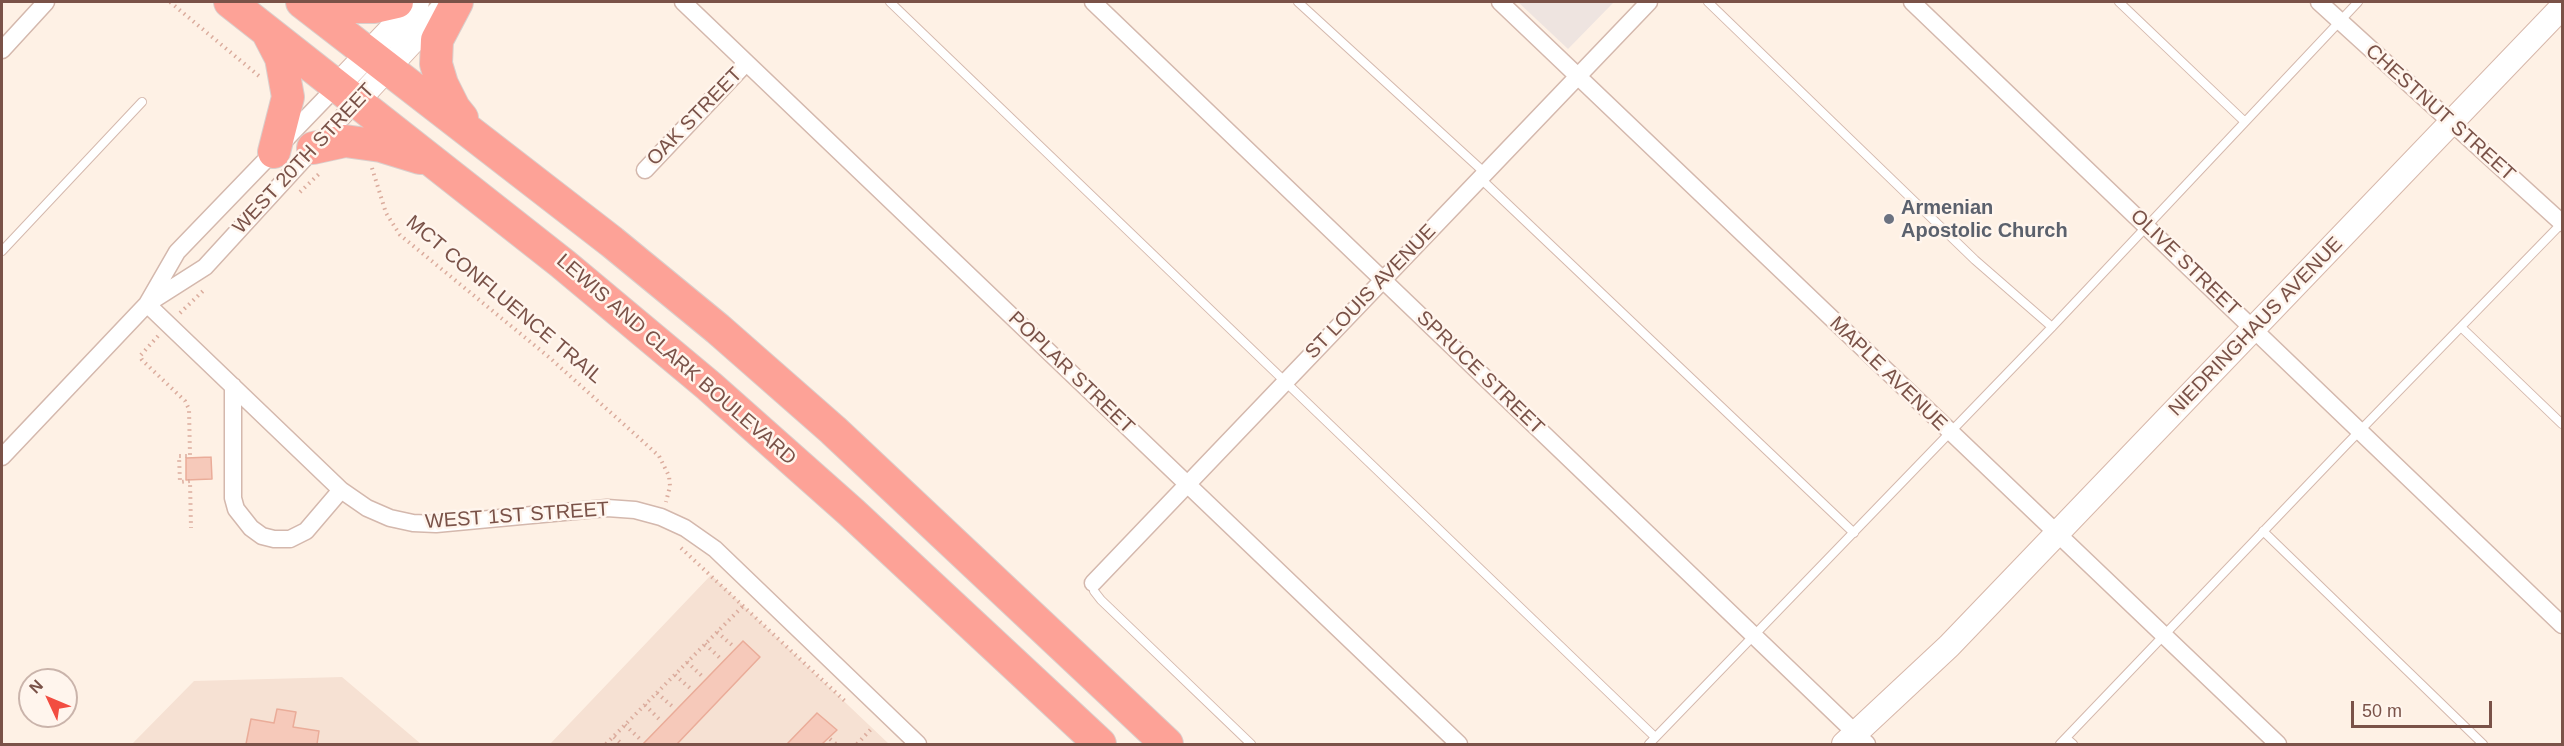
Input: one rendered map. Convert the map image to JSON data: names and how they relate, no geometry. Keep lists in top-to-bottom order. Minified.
{"streets":{"highway":["LEWIS AND CLARK BOULEVARD"],"street":["CHESTNUT STREET","OAK STREET","WEST 20TH STREET","OLIVE STREET","ST LOUIS AVENUE","NIEDRINGHAUS AVENUE","POPLAR STREET","SPRUCE STREET","MAPLE AVENUE","WEST 1ST STREET"],"path":["MCT CONFLUENCE TRAIL"]},"crossings":[["CHESTNUT STREET","NIEDRINGHAUS AVENUE"],["OAK STREET","POPLAR STREET"],["WEST 20TH STREET","LEWIS AND CLARK BOULEVARD"],["WEST 20TH STREET","WEST 1ST STREET"],["OLIVE STREET","NIEDRINGHAUS AVENUE"],["ST LOUIS AVENUE","POPLAR STREET"],["ST LOUIS AVENUE","SPRUCE STREET"],["ST LOUIS AVENUE","MAPLE AVENUE"],["MCT CONFLUENCE TRAIL","WEST 1ST STREET"],["NIEDRINGHAUS AVENUE","SPRUCE STREET"],["NIEDRINGHAUS AVENUE","MAPLE AVENUE"]],"places":["Armenian Apostolic Church"],"scale_bar":"50 m","north":"top left"}
